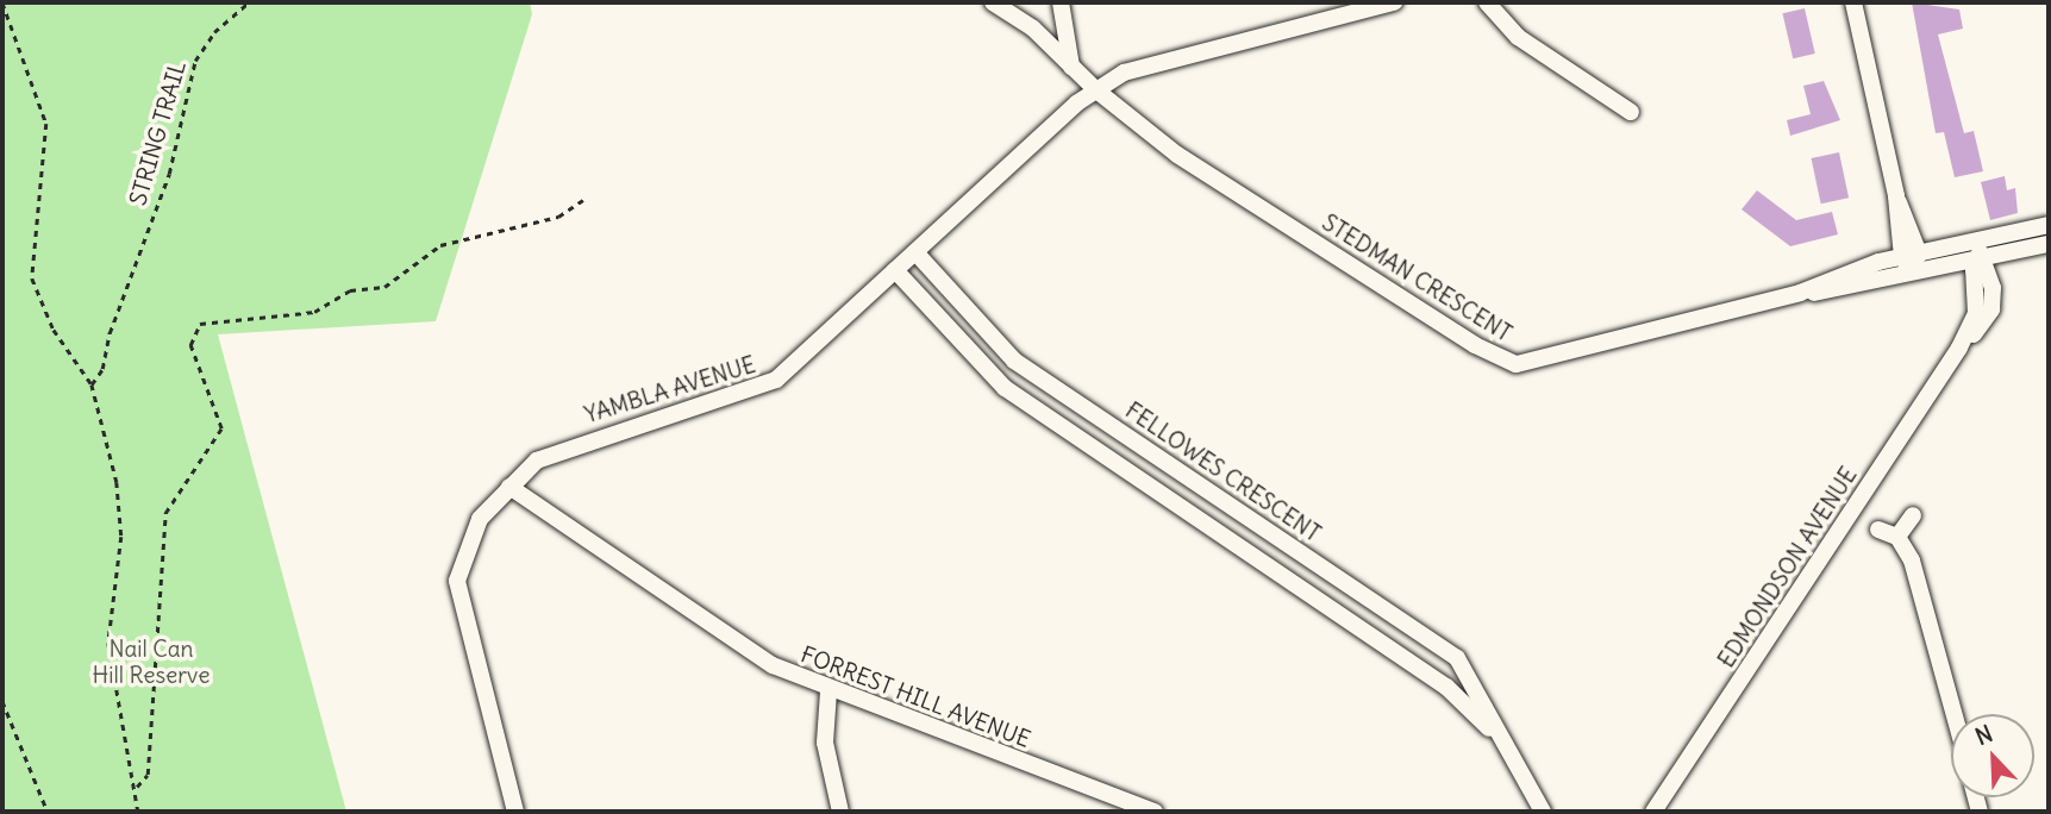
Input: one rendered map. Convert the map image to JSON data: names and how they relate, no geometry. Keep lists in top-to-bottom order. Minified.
{"streets":{"street":["STEDMAN CRESCENT","YAMBLA AVENUE","FELLOWES CRESCENT","EDMONDSON AVENUE","FORREST HILL AVENUE"],"path":["STRING TRAIL"]},"crossings":[["STEDMAN CRESCENT","YAMBLA AVENUE"],["STEDMAN CRESCENT","EDMONDSON AVENUE"],["YAMBLA AVENUE","FELLOWES CRESCENT"],["YAMBLA AVENUE","FORREST HILL AVENUE"]],"parks":["Nail Can Hill Reserve"],"north":"top left"}
